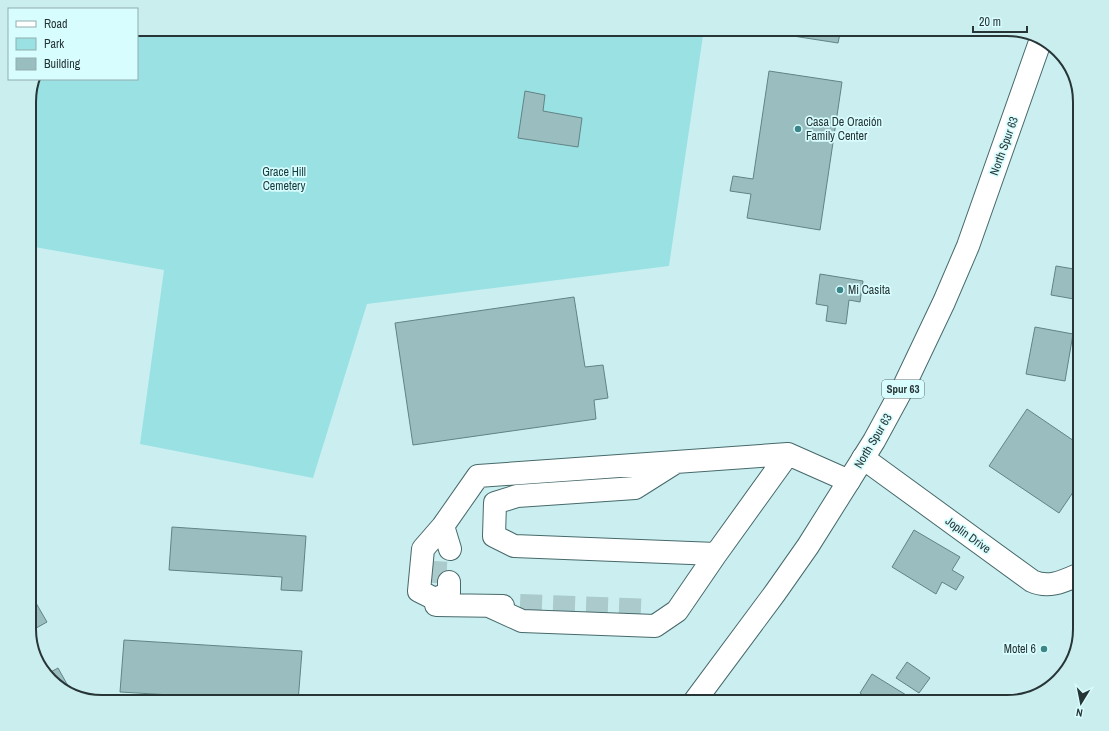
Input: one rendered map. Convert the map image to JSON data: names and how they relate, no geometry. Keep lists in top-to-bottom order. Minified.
{"streets":{"main road":["North Spur 63","Spur 63","Joplin Drive"]},"crossings":[["North Spur 63","Joplin Drive"]],"parks":["Grace Hill Cemetery"],"places":["Casa De Oración Family Center","Mi Casita","Motel 6"],"legend":["Road","Park","Building"],"scale_bar":"20 m","north":"bottom"}
